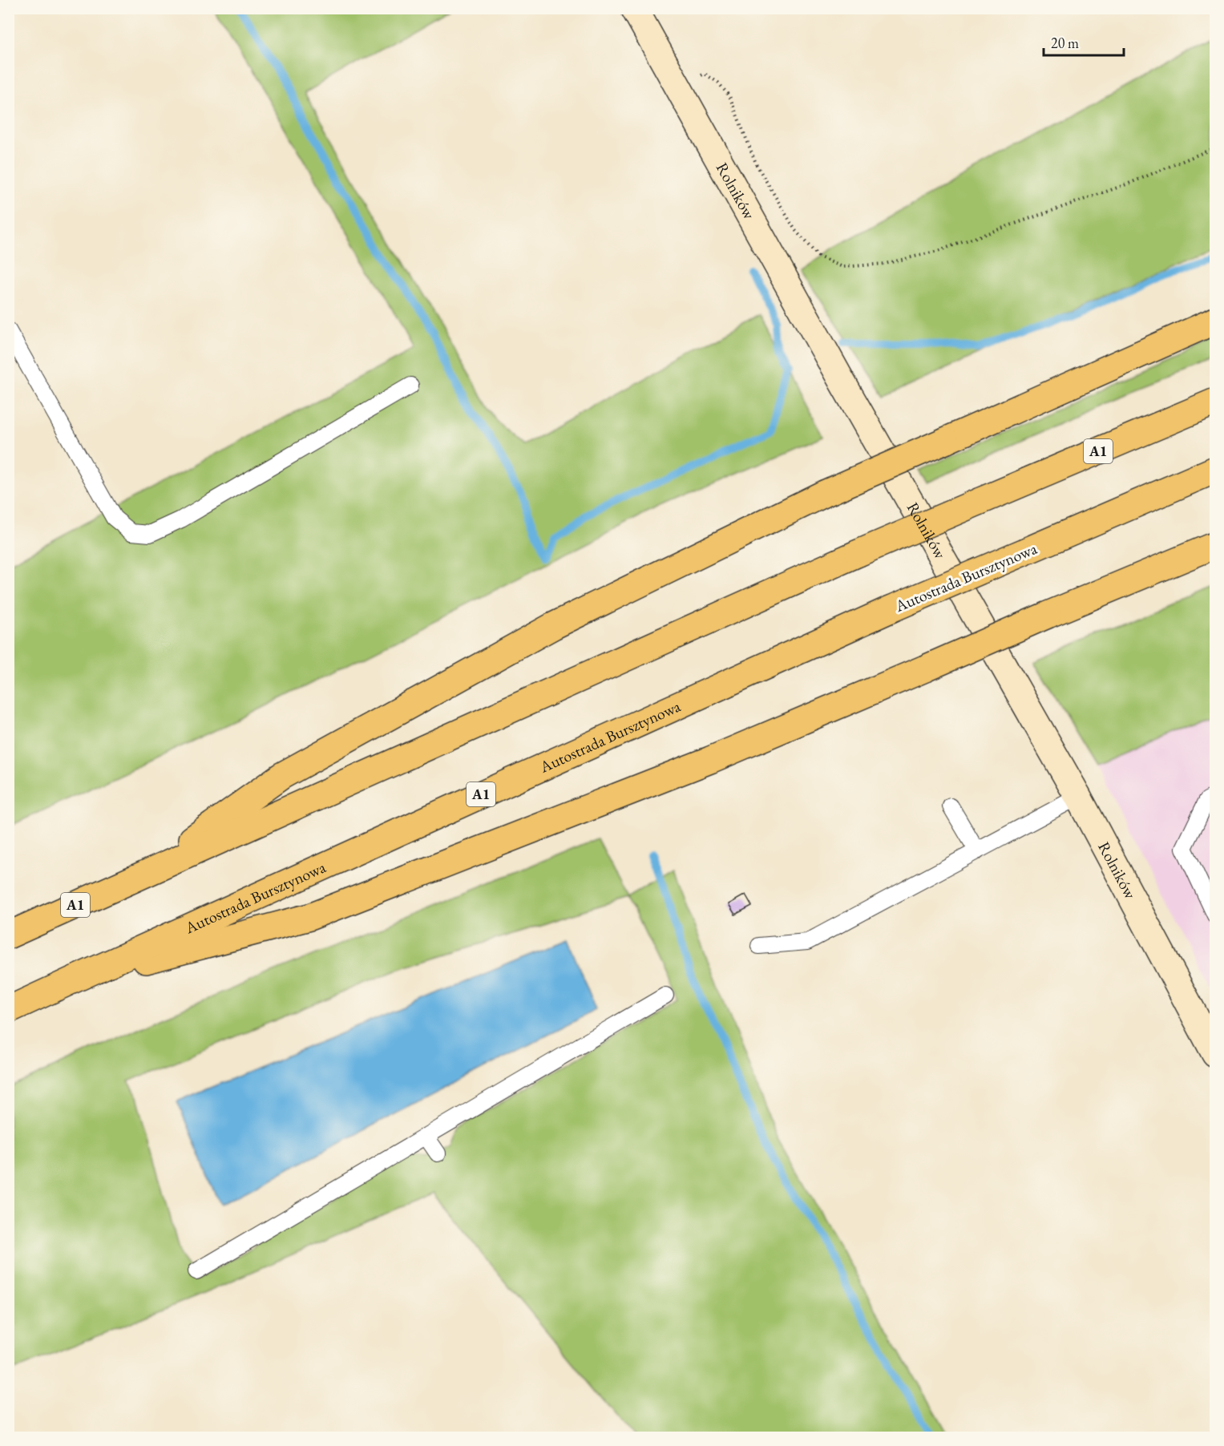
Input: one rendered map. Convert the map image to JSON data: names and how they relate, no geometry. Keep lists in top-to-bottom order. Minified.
{"streets":{"highway":["A1","Autostrada Bursztynowa"],"street":["Rolników"]},"scale_bar":"20 m"}
